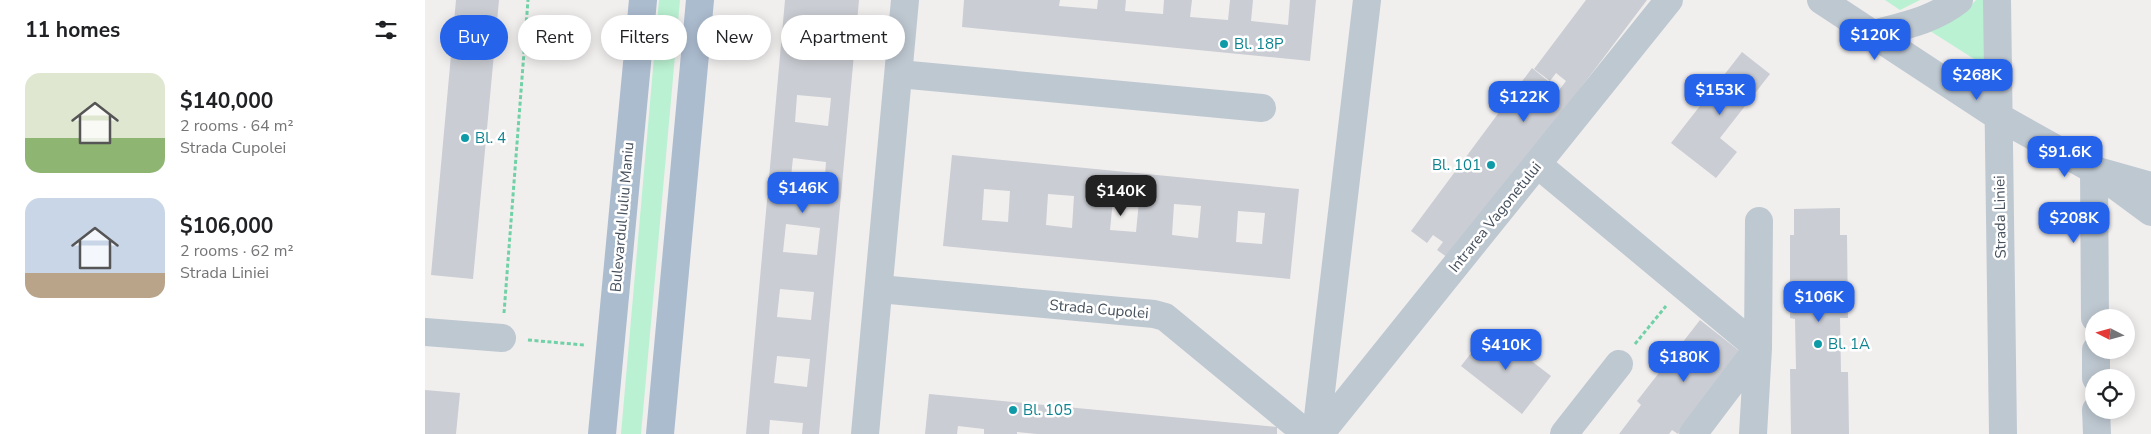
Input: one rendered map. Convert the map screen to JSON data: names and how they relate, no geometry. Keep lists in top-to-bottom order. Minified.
{"streets":{"main road":["Bulevardul Iuliu Maniu"],"street":["Intrarea Vagonetului","Strada Liniei","Strada Cupolei"]},"places":["Bl. 18P","Bl. 4","Bl. 101","Bl. 1A","Bl. 105"],"north":"left","page":{"heading":"11 homes","chip":["Buy","Rent","Filters","New","Apartment"],"price":["$120K","$268K","$153K","$122K","$91.6K","$146K","$140K","$208K","$106K","$410K","$180K"],"list":[{"name":"$140,000","note":"2 rooms · 64 m² · Strada Cupolei"},{"name":"$106,000","note":"2 rooms · 62 m² · Strada Liniei"}]}}
